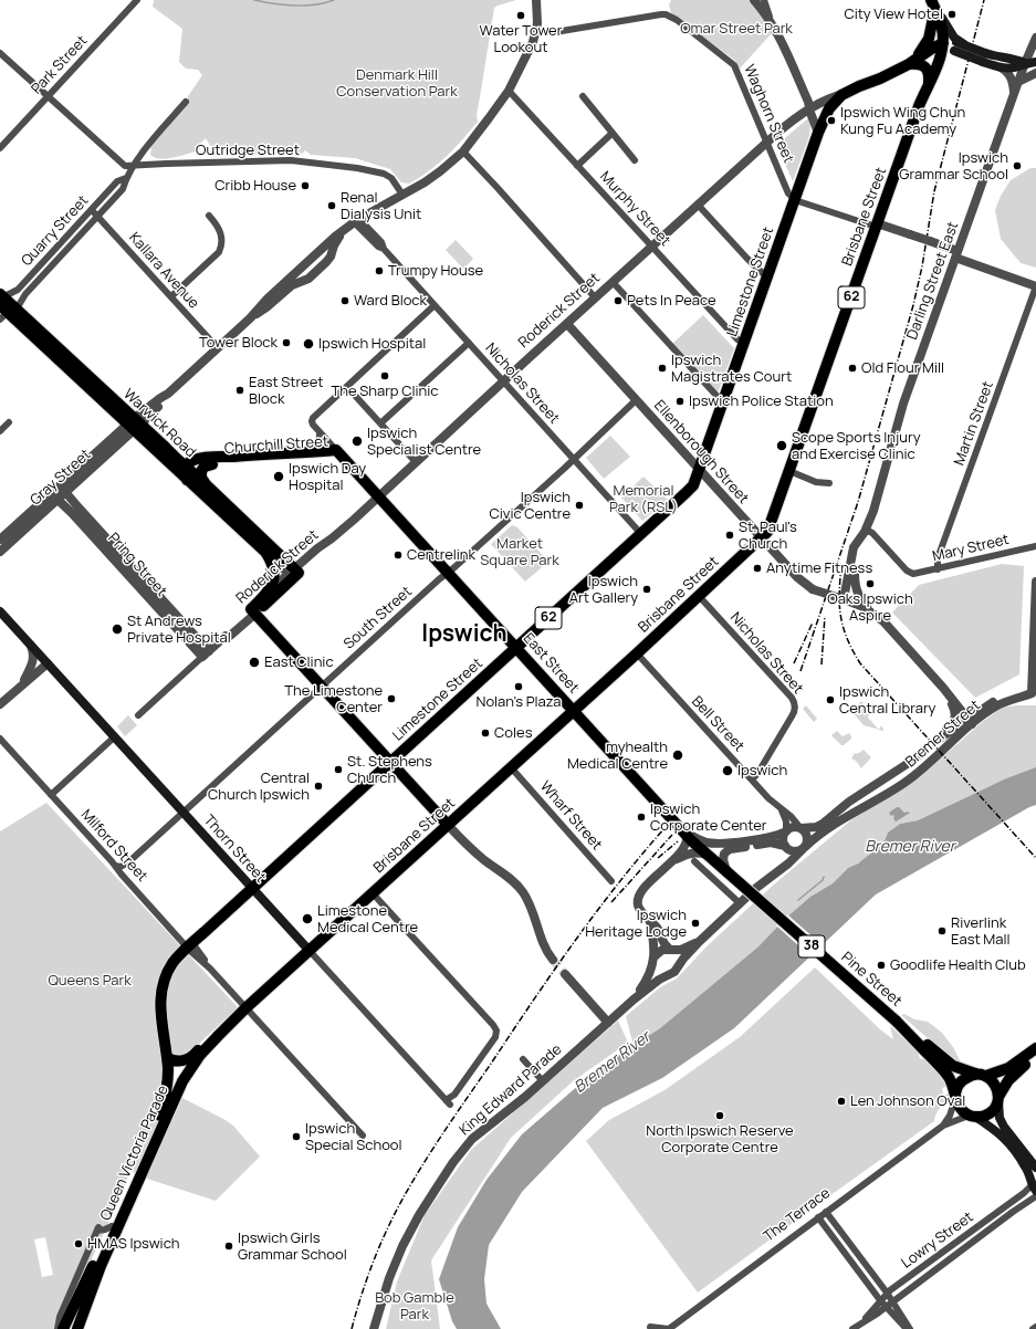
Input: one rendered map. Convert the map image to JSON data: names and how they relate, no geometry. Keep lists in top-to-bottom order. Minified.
{"streets":{"main road":["Brisbane Street","Limestone Street","62","Roderick Street","Warwick Road","Churchill Street","East Street","Thorn Street","38","Pine Street","Queen Victoria Parade"],"street":["Park Street","Waghorn Street","Outridge Street","Murphy Street","Quarry Street","Kallara Avenue","Darling Street East","Nicholas Street","Martin Street","Ellenborough Street","Gray Street","Mary Street","Pring Street","South Street","Bell Street","Bremer Street","Wharf Street","Milford Street","King Edward Parade","The Terrace","Lowry Street"]},"crossings":[["Waghorn Street","Limestone Street"],["Waghorn Street","Roderick Street"],["Outridge Street","Quarry Street"],["Murphy Street","Limestone Street"],["Murphy Street","Roderick Street"],["Brisbane Street","Limestone Street"],["Brisbane Street","62"],["Brisbane Street","Nicholas Street"],["Brisbane Street","Ellenborough Street"],["Brisbane Street","East Street"],["Brisbane Street","Bell Street"],["Brisbane Street","Wharf Street"],["Brisbane Street","Milford Street"],["Brisbane Street","Thorn Street"],["Brisbane Street","Queen Victoria Parade"],["Quarry Street","Kallara Avenue"],["Quarry Street","Warwick Road"],["Kallara Avenue","Gray Street"],["Darling Street East","Ellenborough Street"],["Darling Street East","Mary Street"],["Limestone Street","62"],["Limestone Street","Roderick Street"],["Limestone Street","Nicholas Street"],["Limestone Street","Ellenborough Street"],["Limestone Street","East Street"],["Limestone Street","Milford Street"],["Limestone Street","Thorn Street"],["Limestone Street","Queen Victoria Parade"],["Roderick Street","Nicholas Street"],["Roderick Street","Warwick Road"],["Roderick Street","Ellenborough Street"],["Roderick Street","Pring Street"],["Roderick Street","East Street"],["Nicholas Street","South Street"],["Nicholas Street","Bell Street"],["Warwick Road","Churchill Street"],["Warwick Road","Gray Street"],["Martin Street","Mary Street"],["Churchill Street","East Street"],["Ellenborough Street","South Street"],["Ellenborough Street","Bremer Street"],["Gray Street","Pring Street"],["South Street","East Street"],["South Street","Milford Street"],["South Street","Thorn Street"],["East Street","Pine Street"],["Bell Street","Bremer Street"],["Bremer Street","King Edward Parade"],["Milford Street","Queen Victoria Parade"],["38","Pine Street"],["38","The Terrace"],["Pine Street","The Terrace"]],"districts":["Ipswich"],"water":["Bremer River"],"parks":["Omar Street Park","Denmark Hill Conservation Park","Memorial Park (RSL)","Market Square Park","Queens Park","Bob Gamble Park"],"places":["City View Hotel","Water Tower Lookout","Ipswich Wing Chun Kung Fu Academy","Ipswich Grammar School","Cribb House","Renal Dialysis Unit","Trumpy House","Ward Block","Pets In Peace","Tower Block","Ipswich Hospital","Ipswich Magistrates Court","Old Flour Mill","The Sharp Clinic","East Street Block","Ipswich Police Station","Ipswich Specialist Centre","Scope Sports Injury and Exercise Clinic","Ipswich Day Hospital","Ipswich Civic Centre","St. Paul's Church","Centrelink","Anytime Fitness","Oaks Ipswich Aspire","Ipswich Art Gallery","St Andrews Private Hospital","East Clinic","Nolan's Plaza","The Limestone Center","Ipswich Central Library","Coles","myhealth Medical Centre","St. Stephens Church","Ipswich","Central Church Ipswich","Ipswich Corporate Center","Limestone Medical Centre","Ipswich Heritage Lodge","Riverlink East Mall","Goodlife Health Club","Len Johnson Oval","North Ipswich Reserve Corporate Centre","Ipswich Special School","HMAS Ipswich","Ipswich Girls Grammar School"]}
